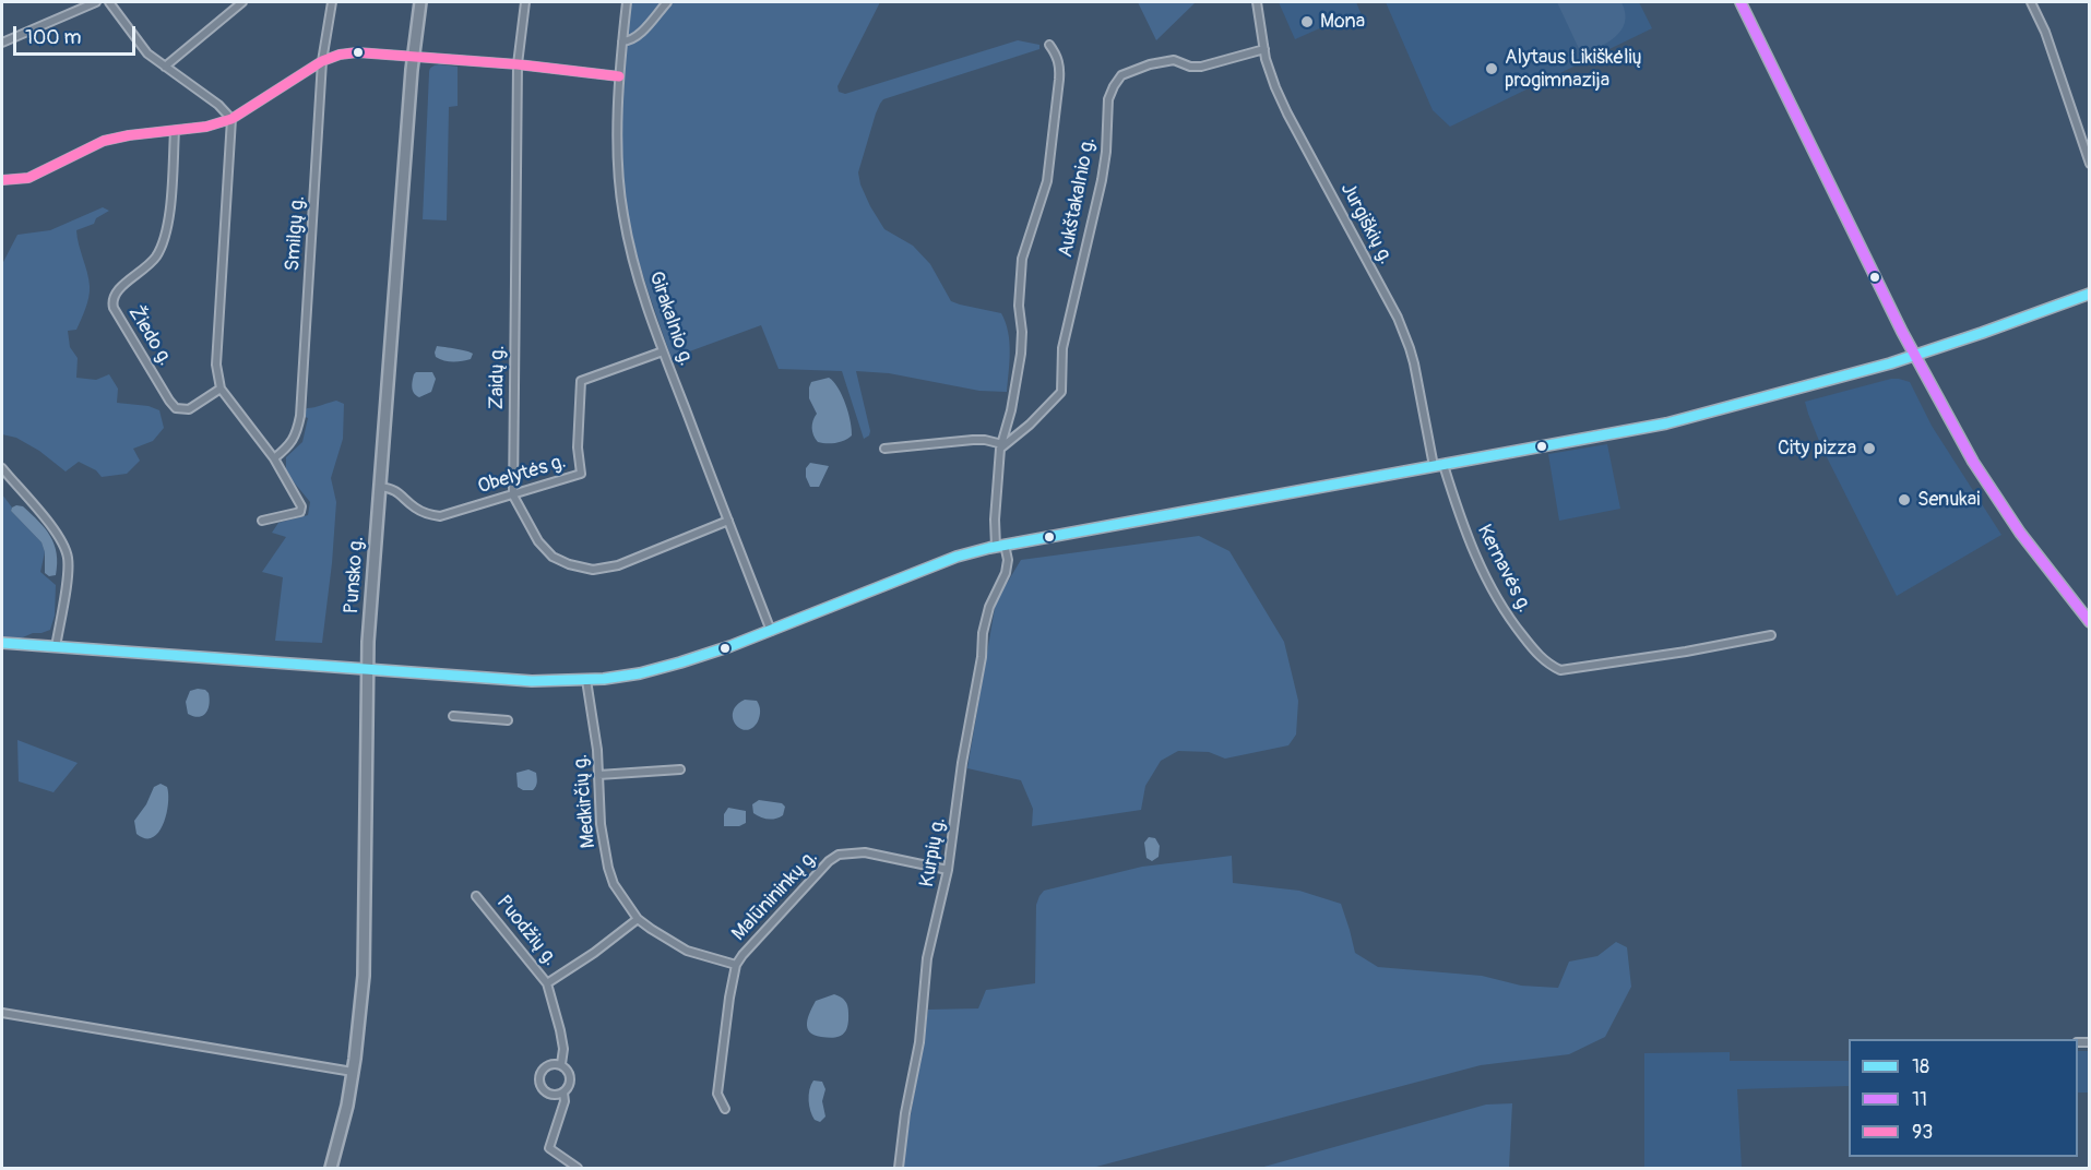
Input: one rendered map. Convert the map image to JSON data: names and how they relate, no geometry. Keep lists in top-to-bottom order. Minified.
{"streets":{"main road":["Punsko g."],"street":["Aukštakalnio g.","Jurgiškių g.","Smilgų g.","Girakalnio g.","Žiedo g.","Zaidų g.","Obelytės g.","Kernavės g.","Medkirčių g.","Kurpių g.","Malūnininkų g.","Puodžių g."]},"crossings":[["Aukštakalnio g.","Jurgiškių g."],["Aukštakalnio g.","Kurpių g."],["Jurgiškių g.","Kernavės g."],["Girakalnio g.","Zaidų g."],["Girakalnio g.","Obelytės g."],["Zaidų g.","Obelytės g."],["Obelytės g.","Punsko g."],["Medkirčių g.","Malūnininkų g."],["Kurpių g.","Malūnininkų g."]],"places":["Mona","Alytaus Likiškėlių progimnazija","City pizza","Senukai"],"lines":["transit line 11","transit line 93","transit line 18"],"legend":["18","11","93"],"scale_bar":"100 m"}
